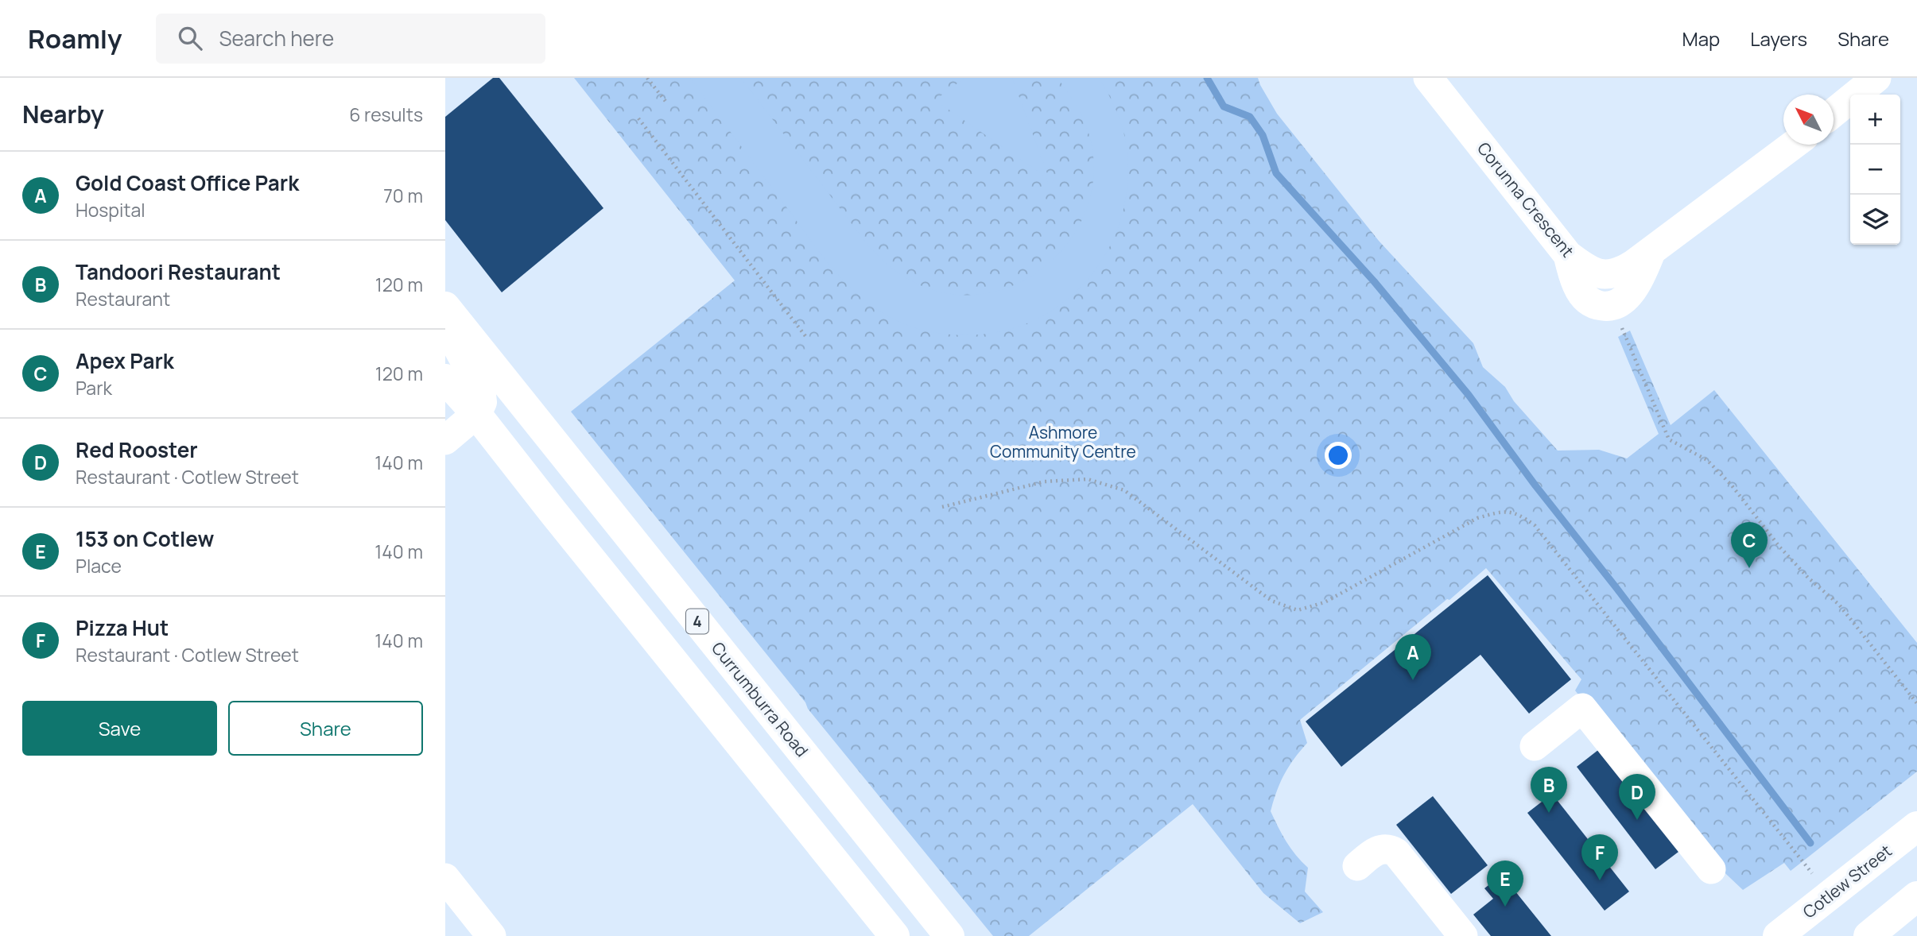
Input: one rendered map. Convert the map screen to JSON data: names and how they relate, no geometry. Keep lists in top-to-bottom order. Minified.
{"streets":{"main road":["4","Currumburra Road","Cotlew Street"],"street":["Corunna Crescent"]},"parks":["Ashmore Community Centre"],"north":"top left","page":{"header":"Roamly","search":"Search here","nav":["Map","Layers","Share"],"heading":["Nearby","6 results"],"map_buttons":["+","−"],"list":[{"mark":"A","name":"Gold Coast Office Park","note":"Hospital","value":"70 m"},{"mark":"B","name":"Tandoori Restaurant","note":"Restaurant","value":"120 m"},{"mark":"C","name":"Apex Park","note":"Park","value":"120 m"},{"mark":"D","name":"Red Rooster","note":"Restaurant · Cotlew Street","value":"140 m"},{"mark":"E","name":"153 on Cotlew","note":"Place","value":"140 m"},{"mark":"F","name":"Pizza Hut","note":"Restaurant · Cotlew Street","value":"140 m"}],"pins":["C","A","B","D","F","E"],"buttons":["Save","Share"]}}
